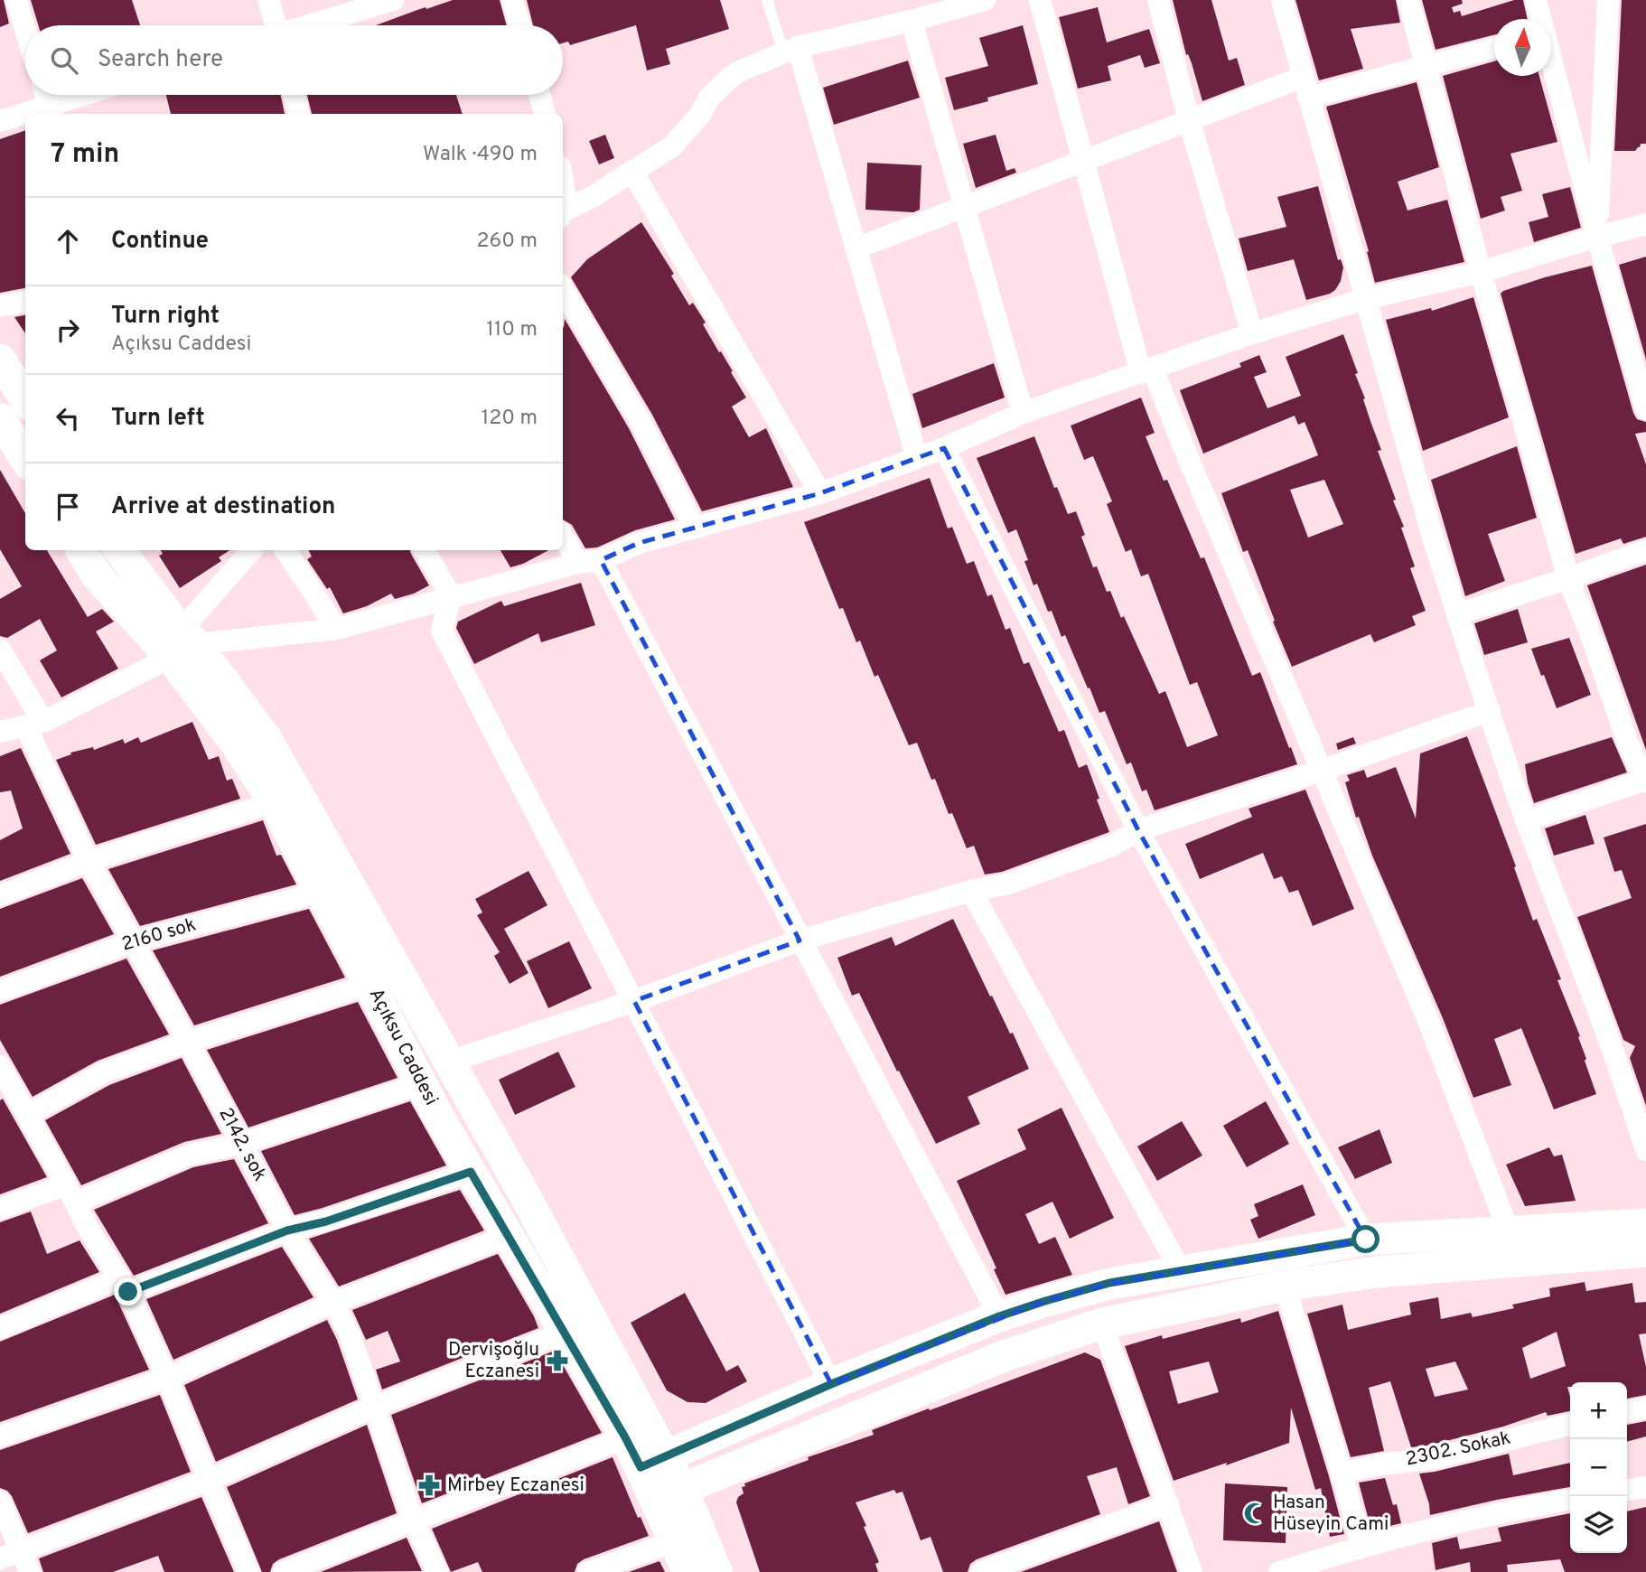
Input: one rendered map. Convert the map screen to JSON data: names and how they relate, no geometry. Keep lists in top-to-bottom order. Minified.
{"streets":{"main road":["Açıksu Caddesi"],"street":["2160 sok","2142. sok","2302. Sokak"]},"crossings":[["2160 sok","Açıksu Caddesi"],["2160 sok","2142. sok"]],"places":{"pharmacy":["Dervişoğlu Eczanesi","Mirbey Eczanesi"],"mosque":["Hasan Hüseyin Cami"]},"north":"top","page":{"search":"Search here","heading":["7 min","Walk · 490 m"],"list":[["Continue","260 m"],["Turn right","Açıksu Caddesi","110 m"],["Turn left","120 m"],"Arrive at destination"],"map_buttons":["+","−"]}}
